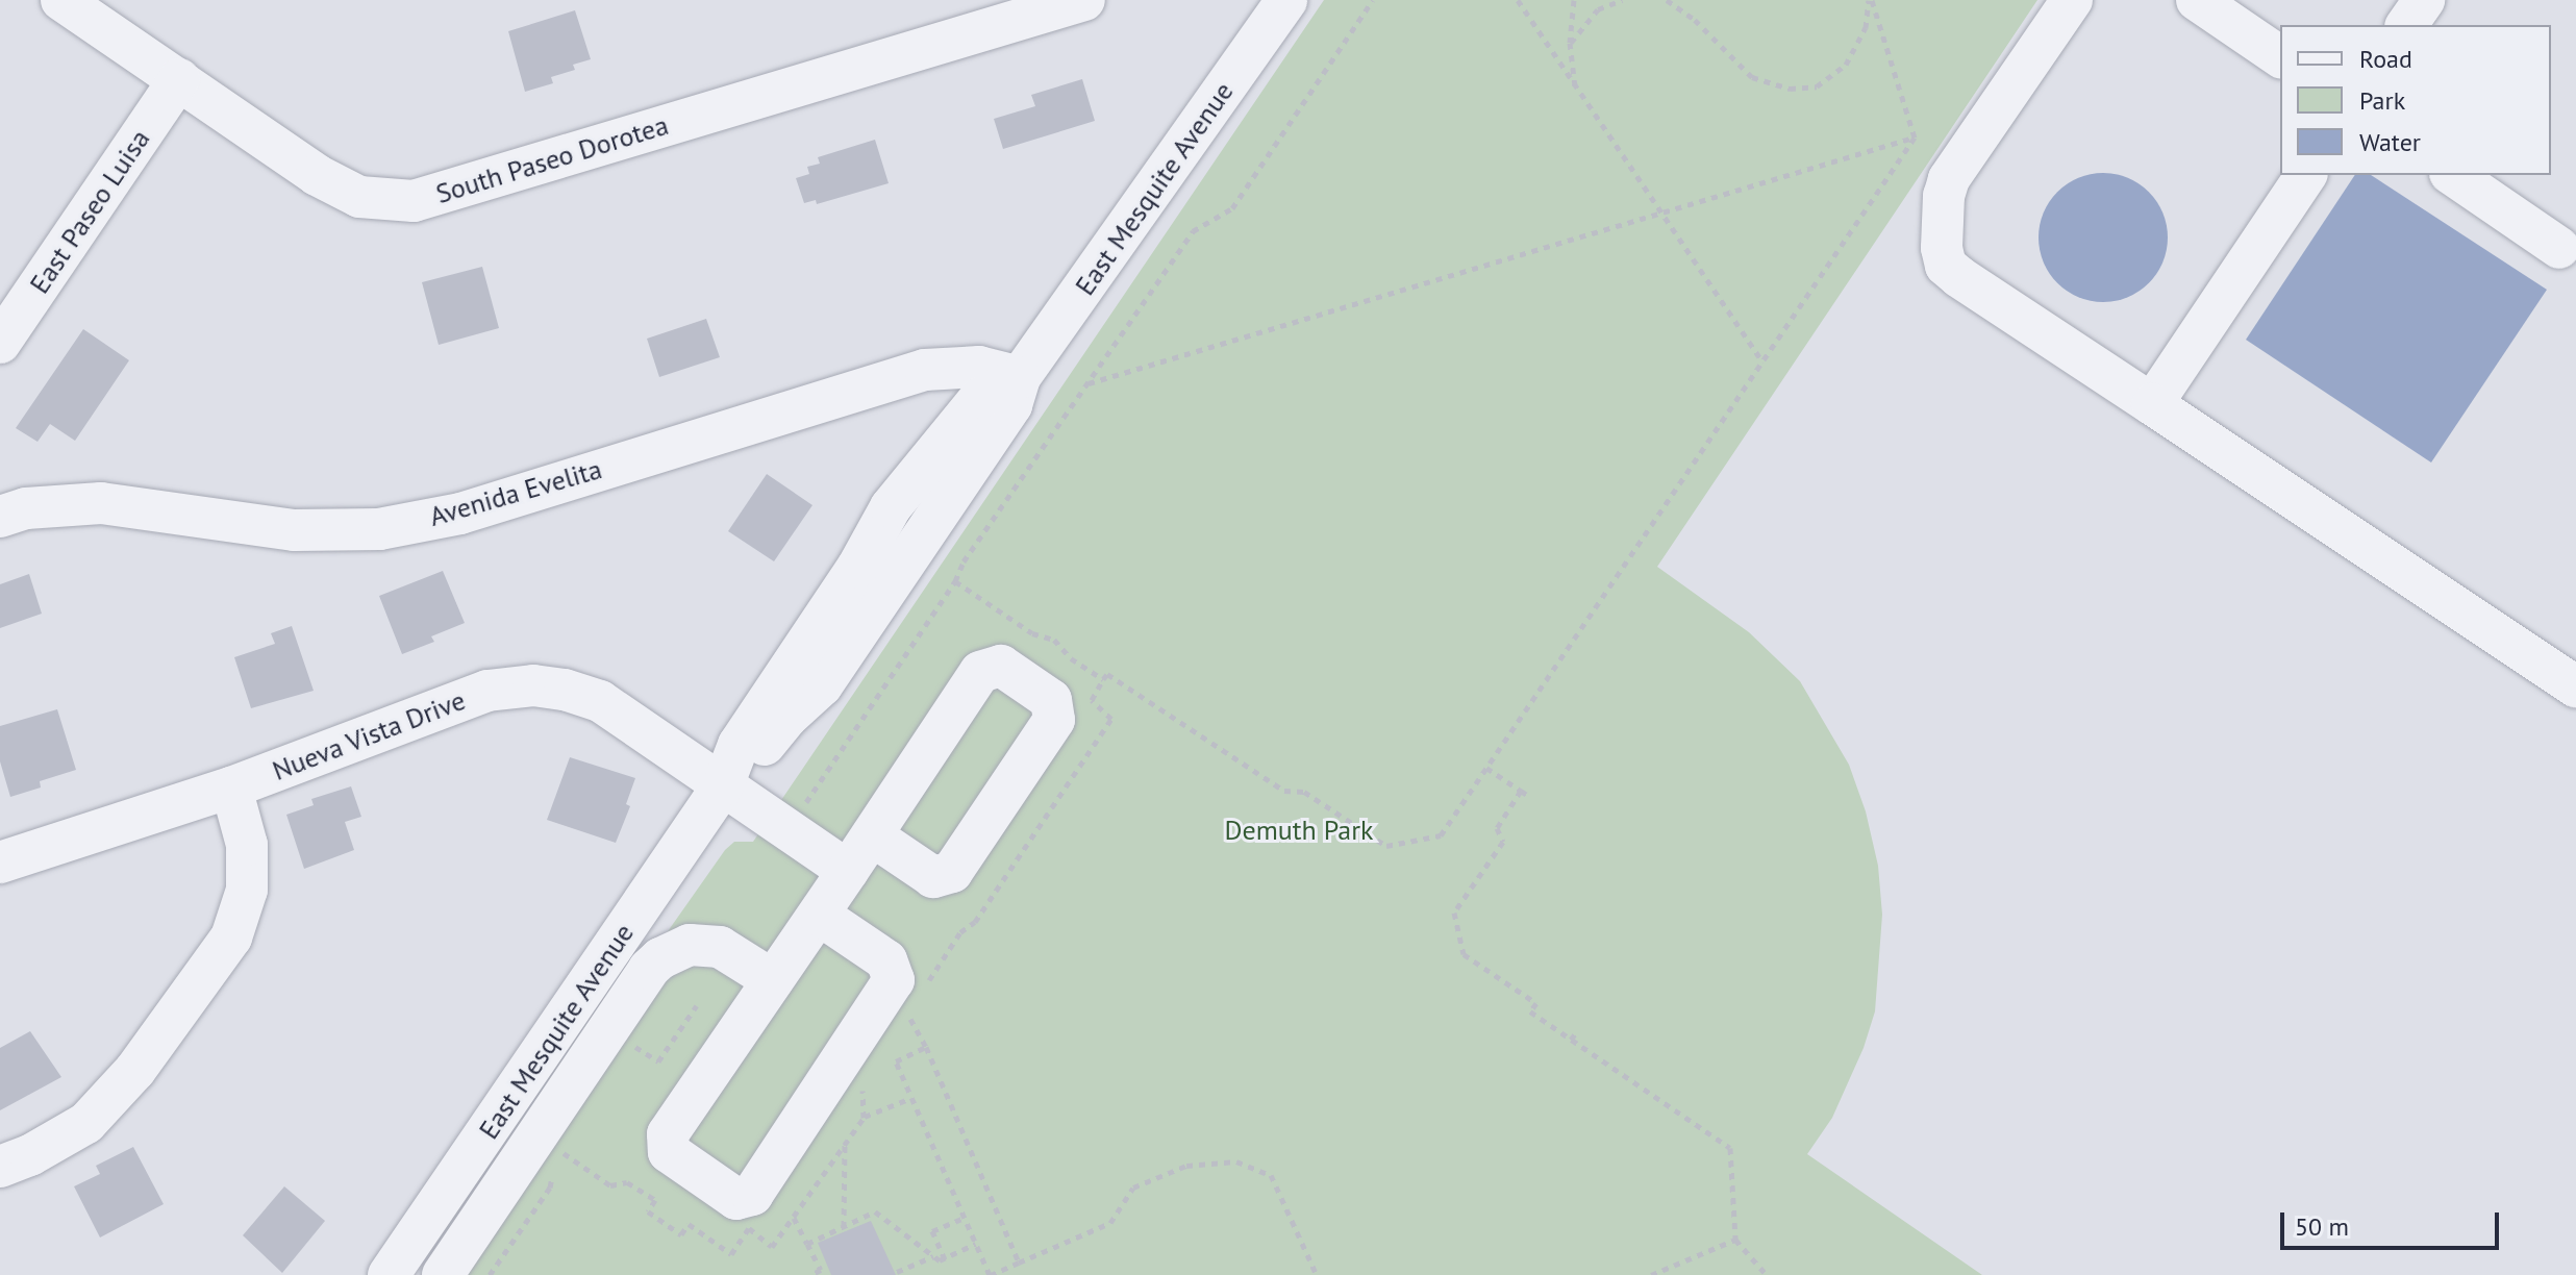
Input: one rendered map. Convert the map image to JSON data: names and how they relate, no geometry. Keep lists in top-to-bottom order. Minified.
{"streets":{"street":["South Paseo Dorotea","East Mesquite Avenue","East Paseo Luisa","Avenida Evelita","Nueva Vista Drive"]},"crossings":[["South Paseo Dorotea","East Paseo Luisa"],["East Mesquite Avenue","Avenida Evelita"],["East Mesquite Avenue","Nueva Vista Drive"]],"parks":["Demuth Park"],"legend":["Road","Park","Water"],"scale_bar":"50 m"}
